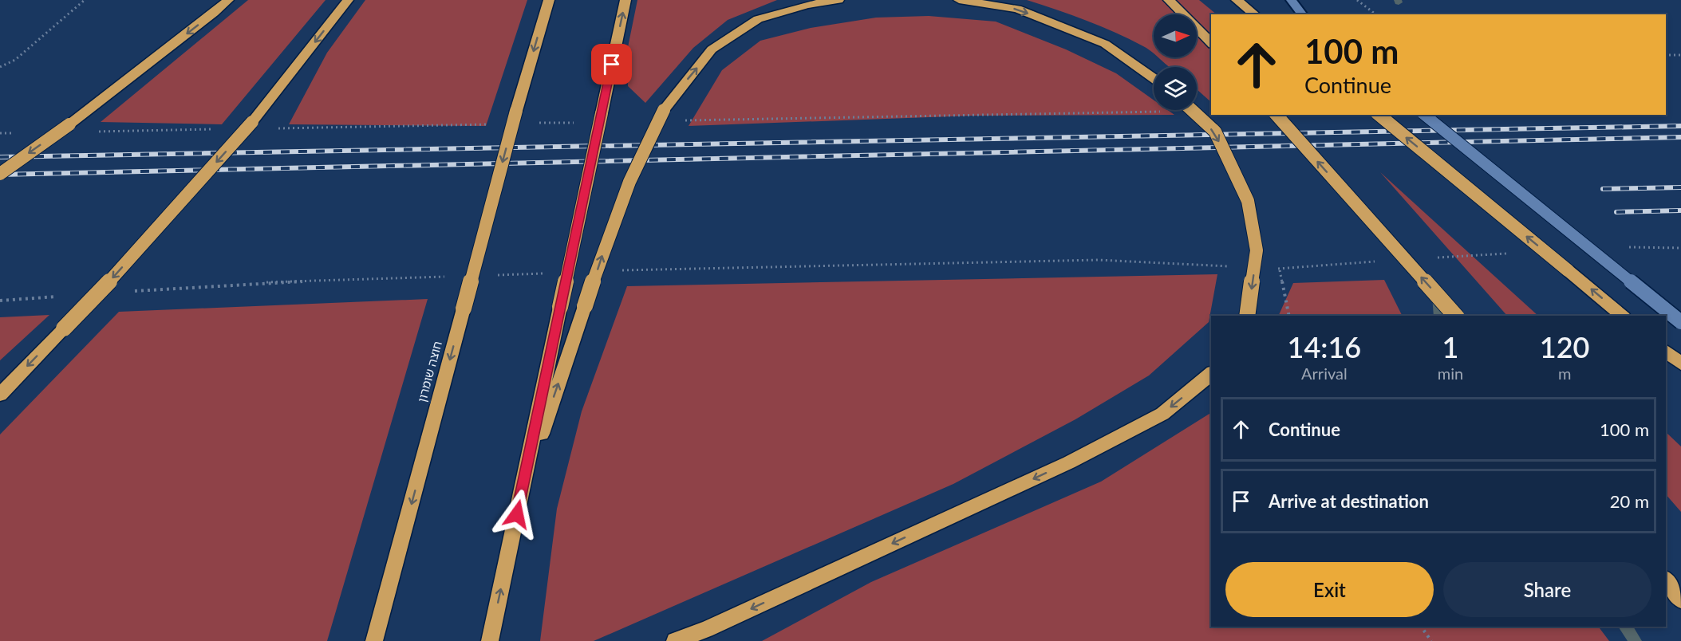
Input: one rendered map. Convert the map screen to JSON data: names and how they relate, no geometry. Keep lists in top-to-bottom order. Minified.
{"streets":{"highway":["חוצה שומרון"]},"north":"right","page":{"turn":["100 m","Continue"],"eta":["14:16","Arrival","1","min","120","m"],"list":[{"name":"Continue","value":"100 m"},{"name":"Arrive at destination","value":"20 m"}],"buttons":["Exit","Share"]}}
